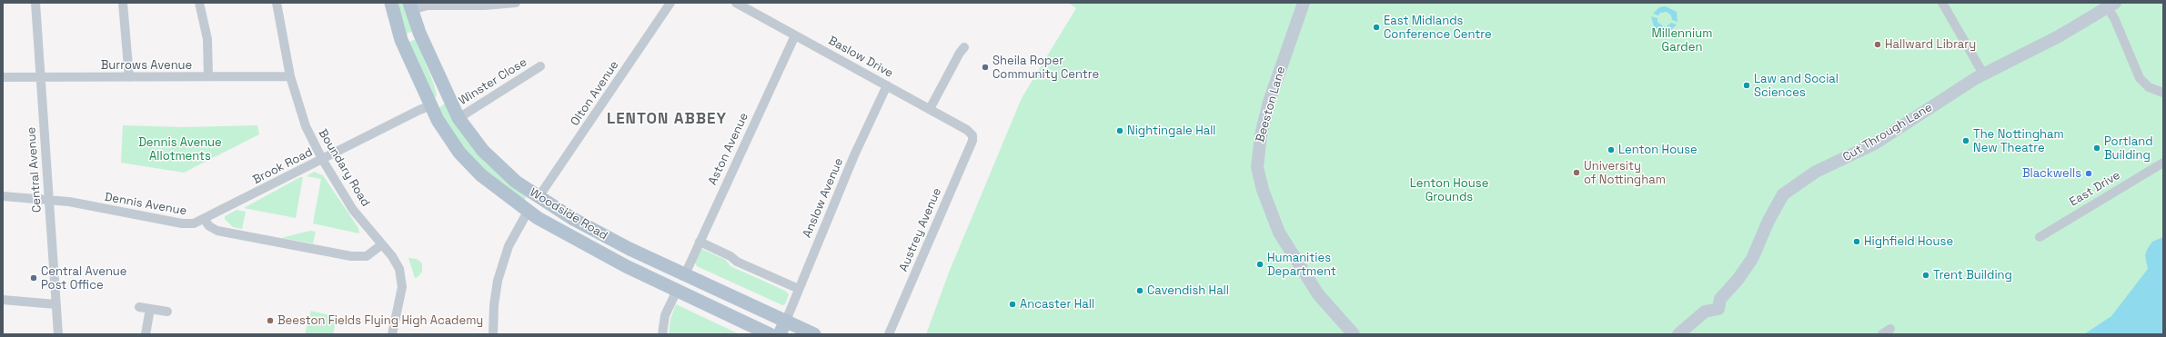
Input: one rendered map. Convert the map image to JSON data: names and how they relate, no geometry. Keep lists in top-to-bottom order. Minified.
{"streets":{"main road":["Woodside Road"],"street":["Baslow Drive","Burrows Avenue","Winster Close","Olton Avenue","Beeston Lane","Cut Through Lane","Aston Avenue","Brook Road","Boundary Road","Central Avenue","East Drive","Anslow Avenue","Dennis Avenue","Austrey Avenue"]},"crossings":[["Baslow Drive","Aston Avenue"],["Baslow Drive","Anslow Avenue"],["Baslow Drive","Austrey Avenue"],["Burrows Avenue","Boundary Road"],["Burrows Avenue","Central Avenue"],["Winster Close","Woodside Road"],["Olton Avenue","Woodside Road"],["Aston Avenue","Woodside Road"],["Brook Road","Boundary Road"],["Brook Road","Dennis Avenue"],["Brook Road","Woodside Road"],["Central Avenue","Dennis Avenue"],["Anslow Avenue","Woodside Road"]],"districts":["LENTON ABBEY"],"parks":["Millennium Garden","Dennis Avenue Allotments","Lenton House Grounds"],"places":["East Midlands Conference Centre","Hallward Library","Sheila Roper Community Centre","Law and Social Sciences","Nightingale Hall","The Nottingham New Theatre","Portland Building","Lenton House","University of Nottingham","Blackwells","Highfield House","Humanities Department","Trent Building","Central Avenue Post Office","Cavendish Hall","Ancaster Hall","Beeston Fields Flying High Academy"]}
